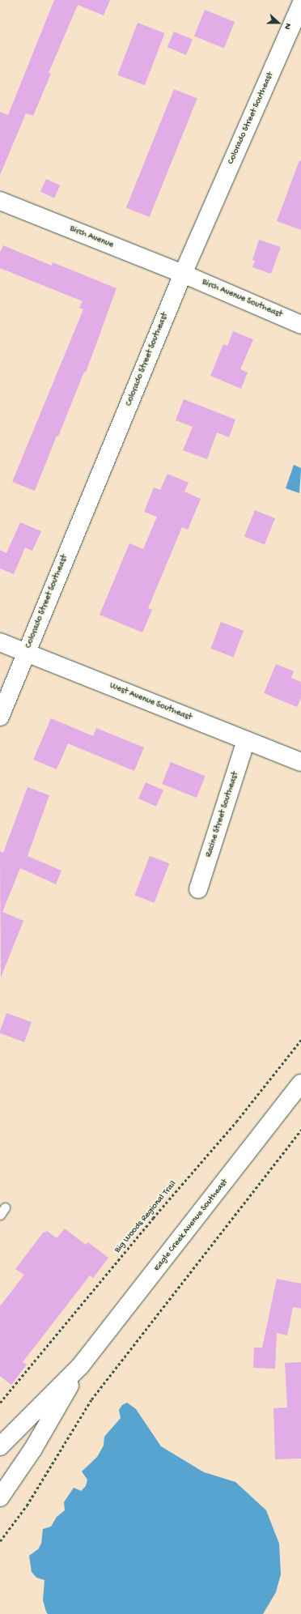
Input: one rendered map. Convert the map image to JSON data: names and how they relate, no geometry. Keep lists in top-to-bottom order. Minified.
{"streets":{"street":["Colorado Street Southeast","Birch Avenue","Birch Avenue Southeast","West Avenue Southeast","Racine Street Southeast","Eagle Creek Avenue Southeast"],"path":["Big Woods Regional Trail"]},"crossings":[["Colorado Street Southeast","Birch Avenue"],["Colorado Street Southeast","Birch Avenue Southeast"],["Colorado Street Southeast","West Avenue Southeast"],["Birch Avenue","Birch Avenue Southeast"],["West Avenue Southeast","Racine Street Southeast"]],"north":"right"}
